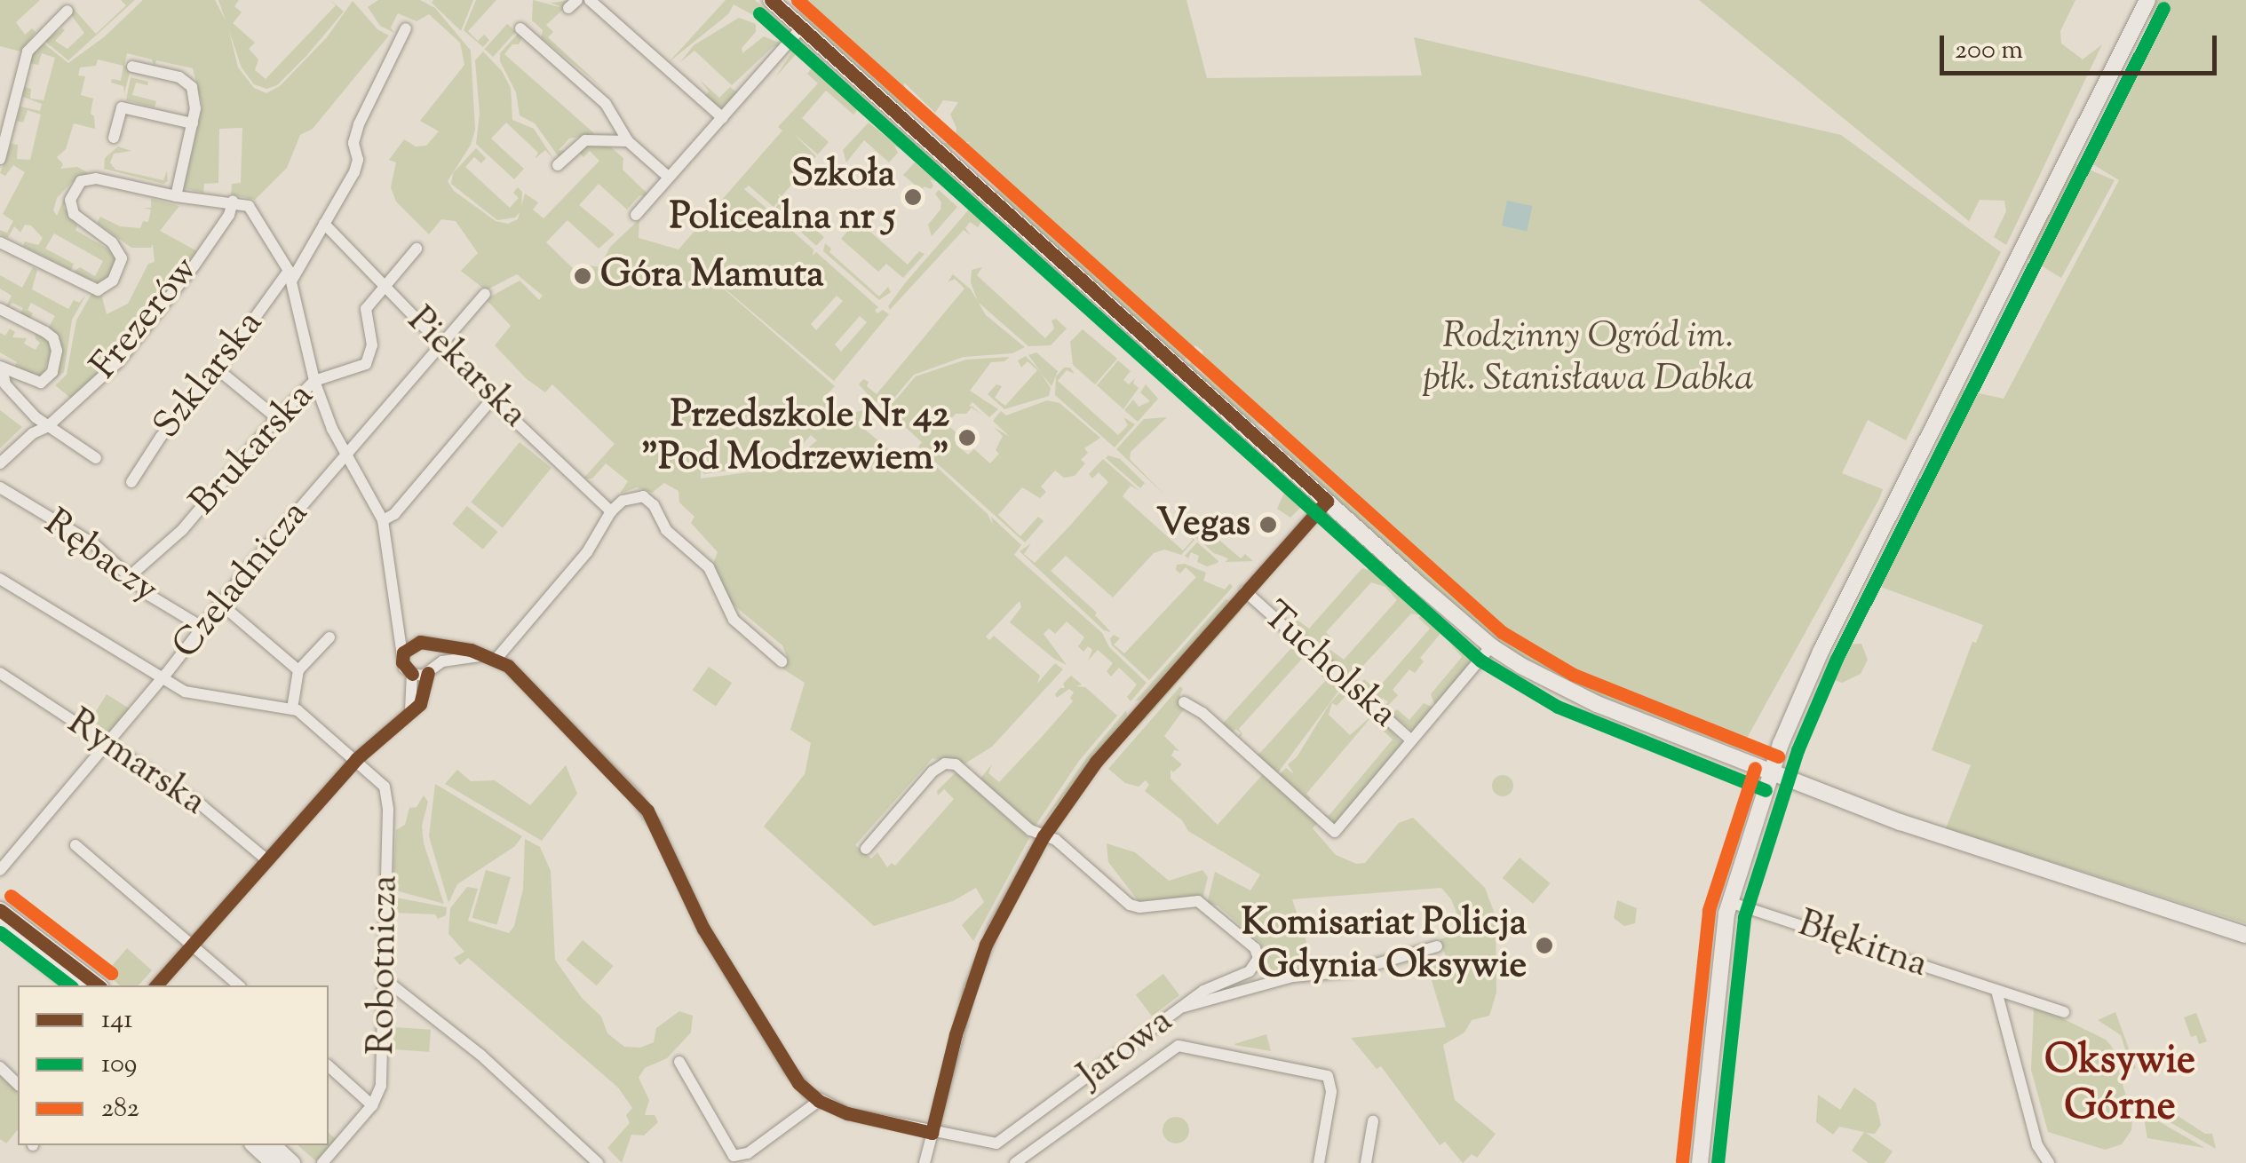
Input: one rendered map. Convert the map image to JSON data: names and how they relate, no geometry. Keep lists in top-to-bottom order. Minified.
{"streets":{"street":["Frezerów","Piekarska","Szklarska","Brukarska","Rębaczy","Czeladnicza","Tucholska","Rymarska","Błękitna","Robotnicza","Jarowa"]},"crossings":[["Piekarska","Szklarska"],["Piekarska","Brukarska"],["Piekarska","Czeladnicza"],["Brukarska","Rębaczy"],["Rębaczy","Czeladnicza"],["Czeladnicza","Rymarska"]],"districts":["Oksywie Górne"],"parks":["Rodzinny Ogród im. płk. Stanisława Dabka"],"places":["Szkoła Policealna nr 5","Góra Mamuta","Przedszkole Nr 42 \"Pod Modrzewiem\"","Vegas","Komisariat Policja Gdynia Oksywie"],"lines":["transit line 141","transit line 282","transit line 109"],"legend":["141","109","282"],"scale_bar":"200 m"}
